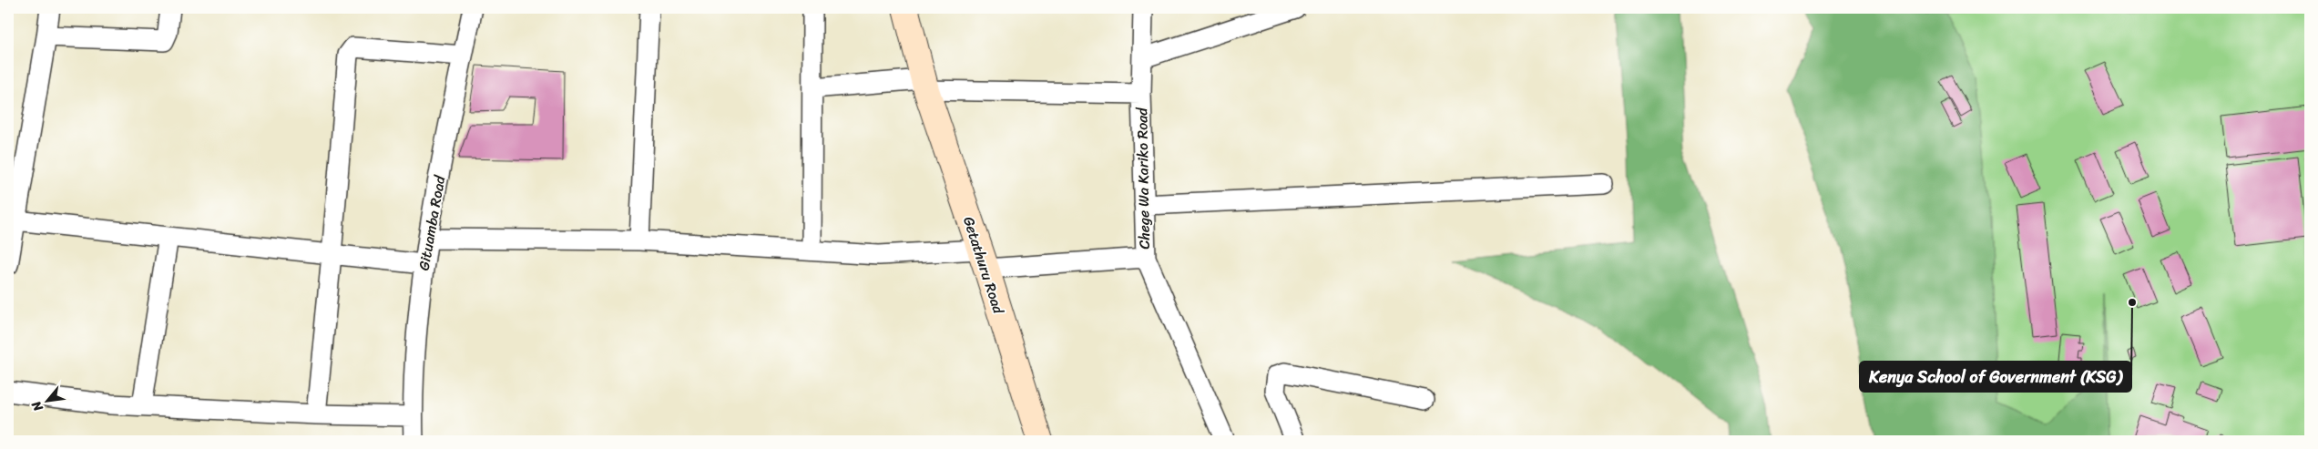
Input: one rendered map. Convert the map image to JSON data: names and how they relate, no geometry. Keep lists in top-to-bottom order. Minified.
{"streets":{"main road":["Getathuru Road"],"street":["Chege Wa Kariko Road","Gituamba Road"]},"places":["Kenya School of Government (KSG)"],"north":"bottom left"}
